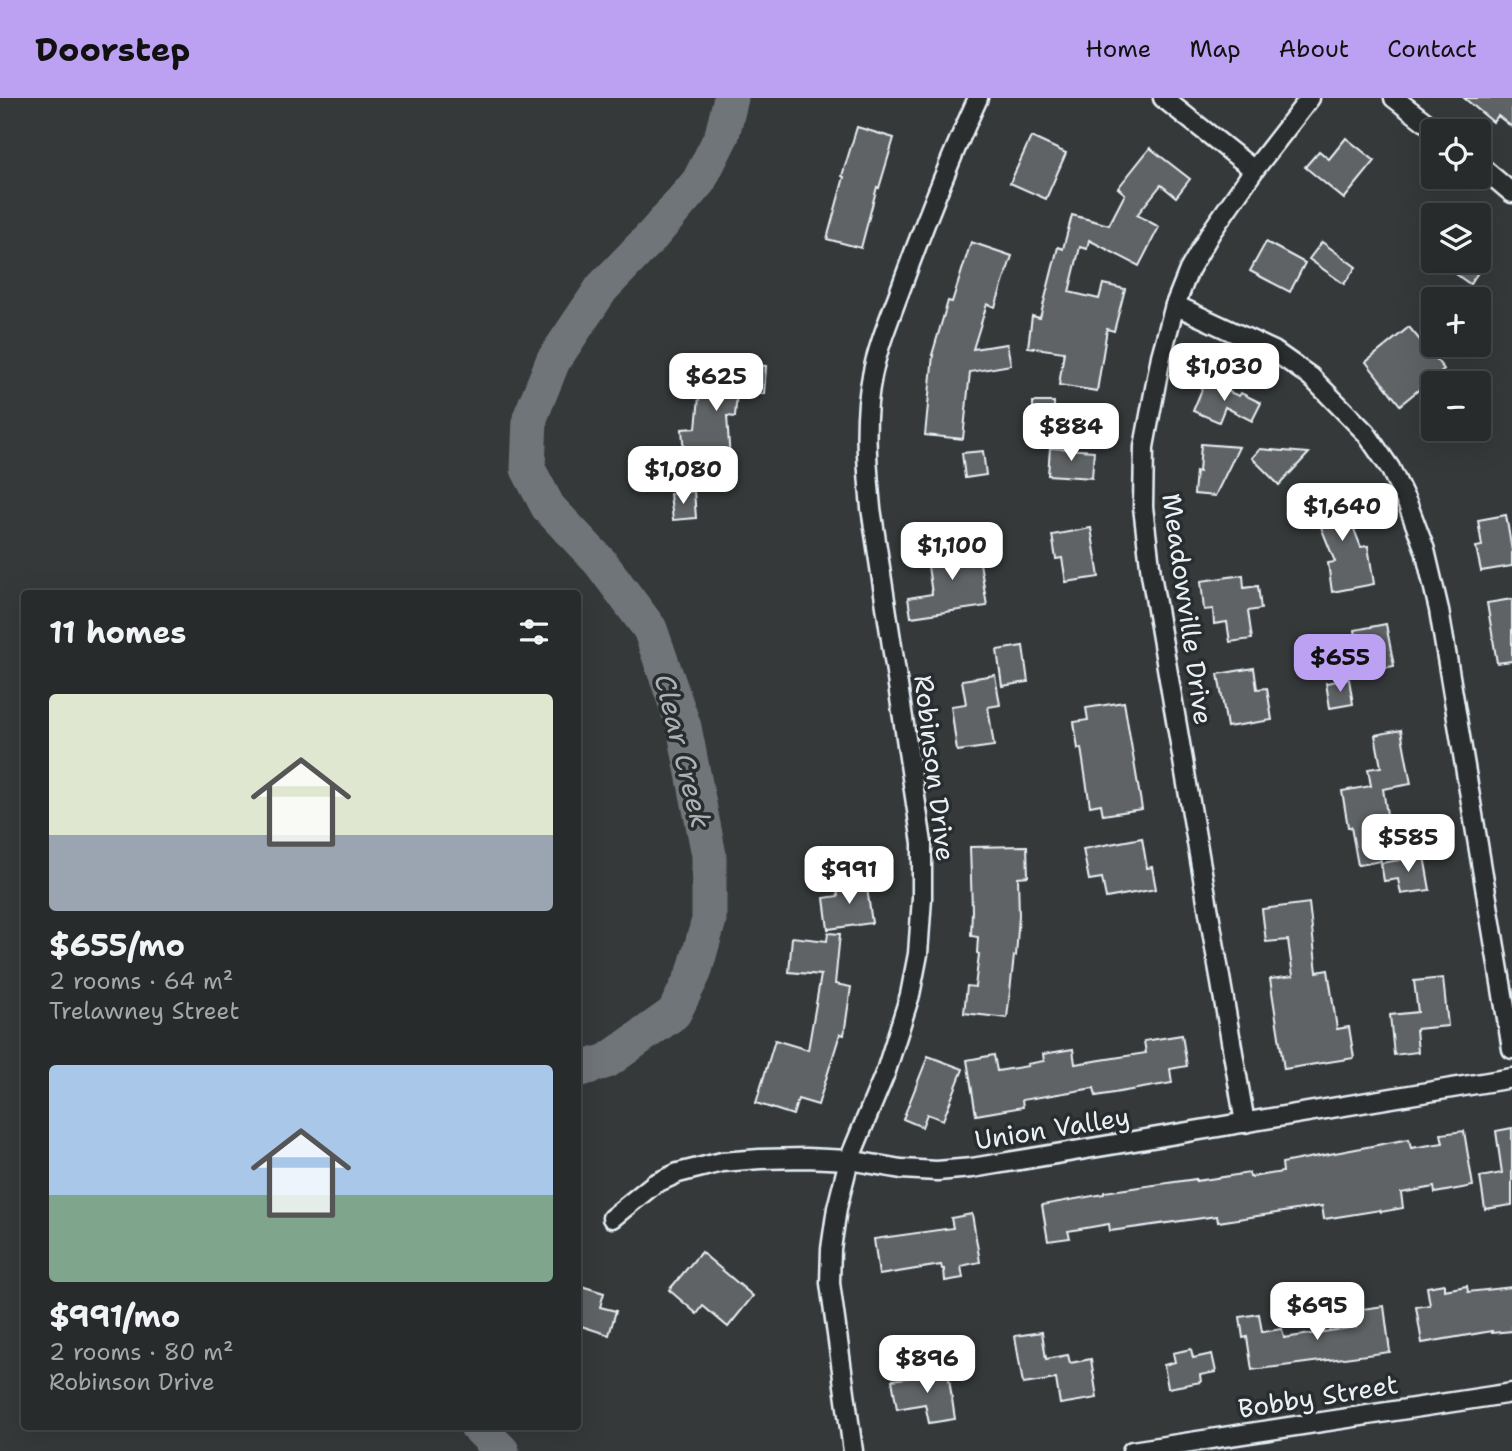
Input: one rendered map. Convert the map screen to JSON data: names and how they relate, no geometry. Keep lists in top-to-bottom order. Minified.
{"streets":{"street":["Meadowville Drive","Robinson Drive","Union Valley","Bobby Street"]},"crossings":[["Meadowville Drive","Union Valley"],["Robinson Drive","Union Valley"]],"water":["Clear Creek"],"page":{"header":"Doorstep","nav":["Home","Map","About","Contact"],"map_buttons":["+","−"],"price":["$1,030","$625","$884","$1,080","$1,640","$1,100","$655","$585","$991","$695","$896"],"heading":"11 homes","list":[{"name":"$655/mo","note":"2 rooms · 64 m² · Trelawney Street"},{"name":"$991/mo","note":"2 rooms · 80 m² · Robinson Drive"}]}}
